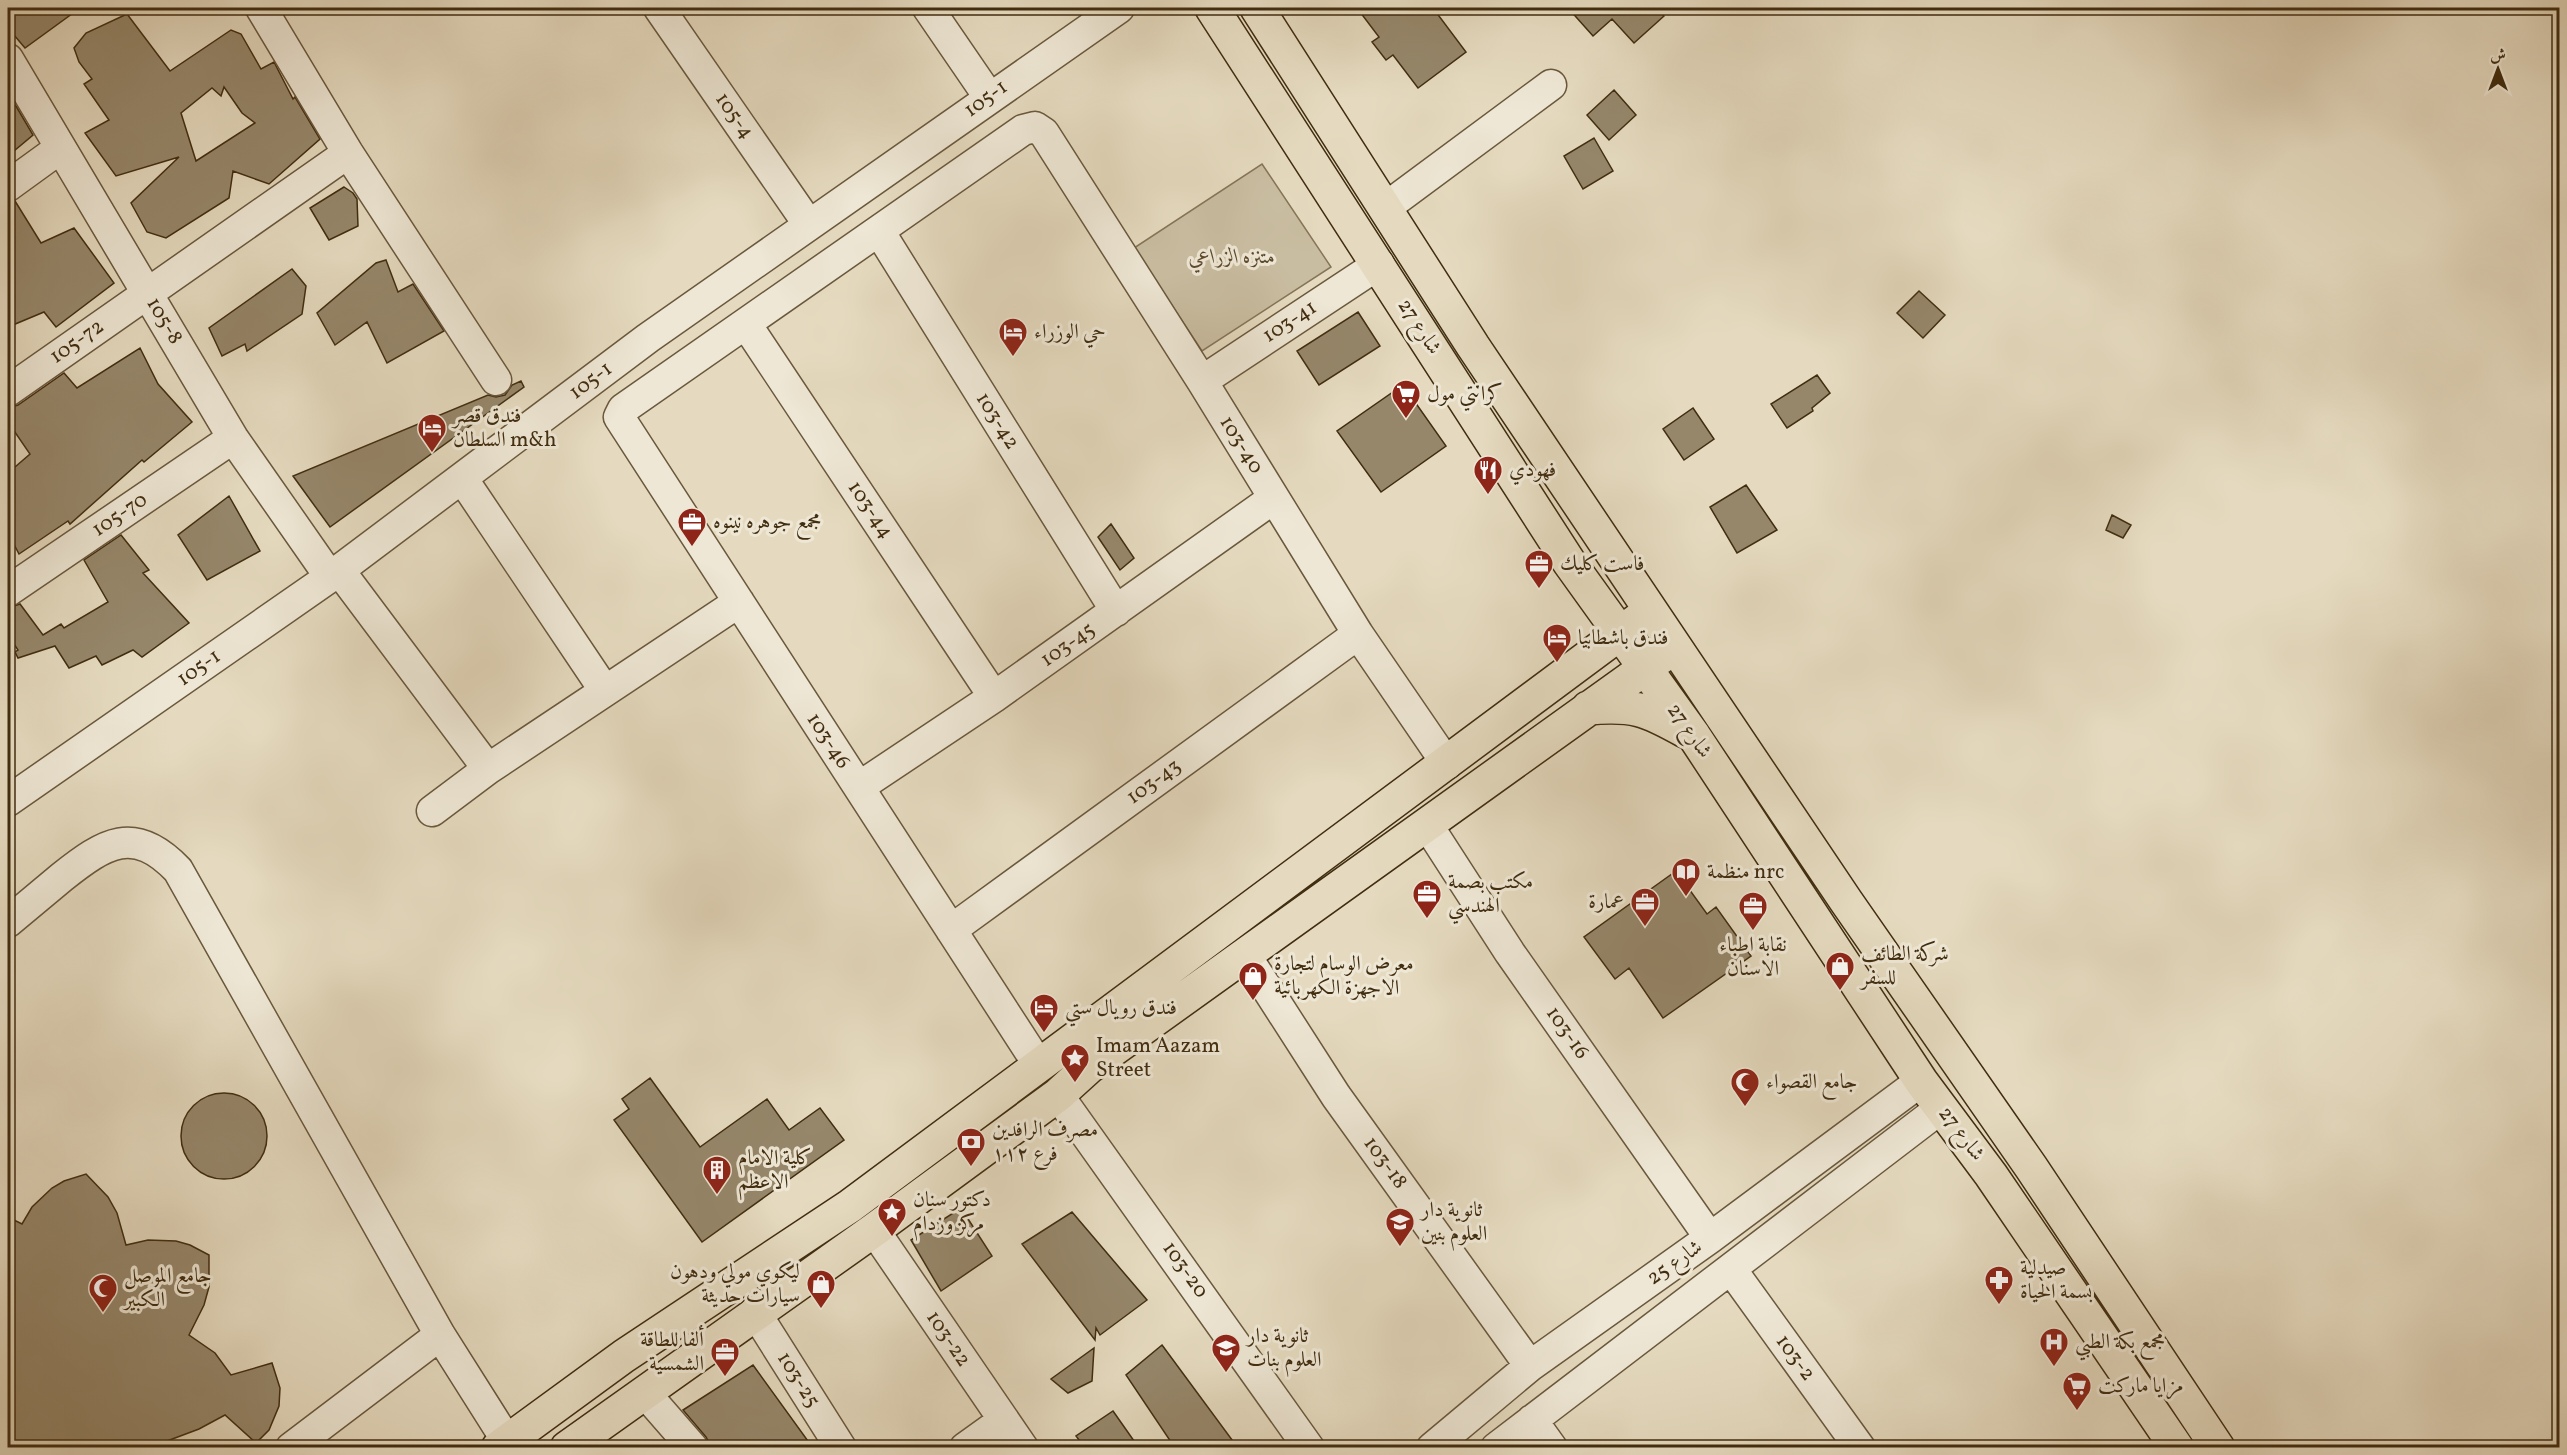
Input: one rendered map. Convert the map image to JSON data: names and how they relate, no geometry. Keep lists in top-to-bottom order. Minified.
{"streets":{"main road":["شارع 27"],"street":["105-1","105-4","105-8","103-41","105-72","103-42","103-40","103-44","105-70","103-45","103-46","103-43","103-16","103-18","شارع 25","103-20","103-22","103-2","103-25"]},"crossings":[["105-1","105-4"],["105-1","105-8"],["105-8","105-72"],["105-8","105-70"],["103-41","شارع 27"],["103-41","103-40"],["شارع 27","شارع 25"],["103-42","103-40"],["103-42","103-45"],["103-40","103-45"],["103-40","103-43"],["103-44","103-45"],["103-45","103-46"],["103-46","103-43"],["103-16","شارع 25"],["103-18","شارع 25"],["شارع 25","103-2"]],"parks":["متنزه الزراعي"],"places":{"hotel":["حي الوزراء","فندق قصر السلطان m&h","فندق باشطابيا","فندق رويال ستي"],"supermarket":["كرانتي مول","مزايا ماركت"],"restaurant":["فهودي"],"office":["مجمع جوهره نينوه","فاست كليك","مكتب بصمة الهندسي","عمارة","نقابة اطباء الاسنان","ألفا للطاقة الشمسية"],"library":["منظمة nrc"],"shop":["شركة الطائف للسفر","معرض الوسام لتجارة الاجهزة الكهربائية","ليكوي مولي ودهون سيارات حديثة"],"place":["Imam Aazam Street","دكتور سنان مركز وزدام"],"mosque":["جامع القصواء","جامع الموصل الكبير"],"bank":["مصرف الرافدين فرع ١١٢"],"building":["كلية الامام الاعظم"],"school or university":["ثانوية دار العلوم بنين","ثانوية دار العلوم بنات"],"pharmacy":["صيدلية بسمة الحياة"],"hospital":["مجمع بكة الطبي"]},"north":"top"}
